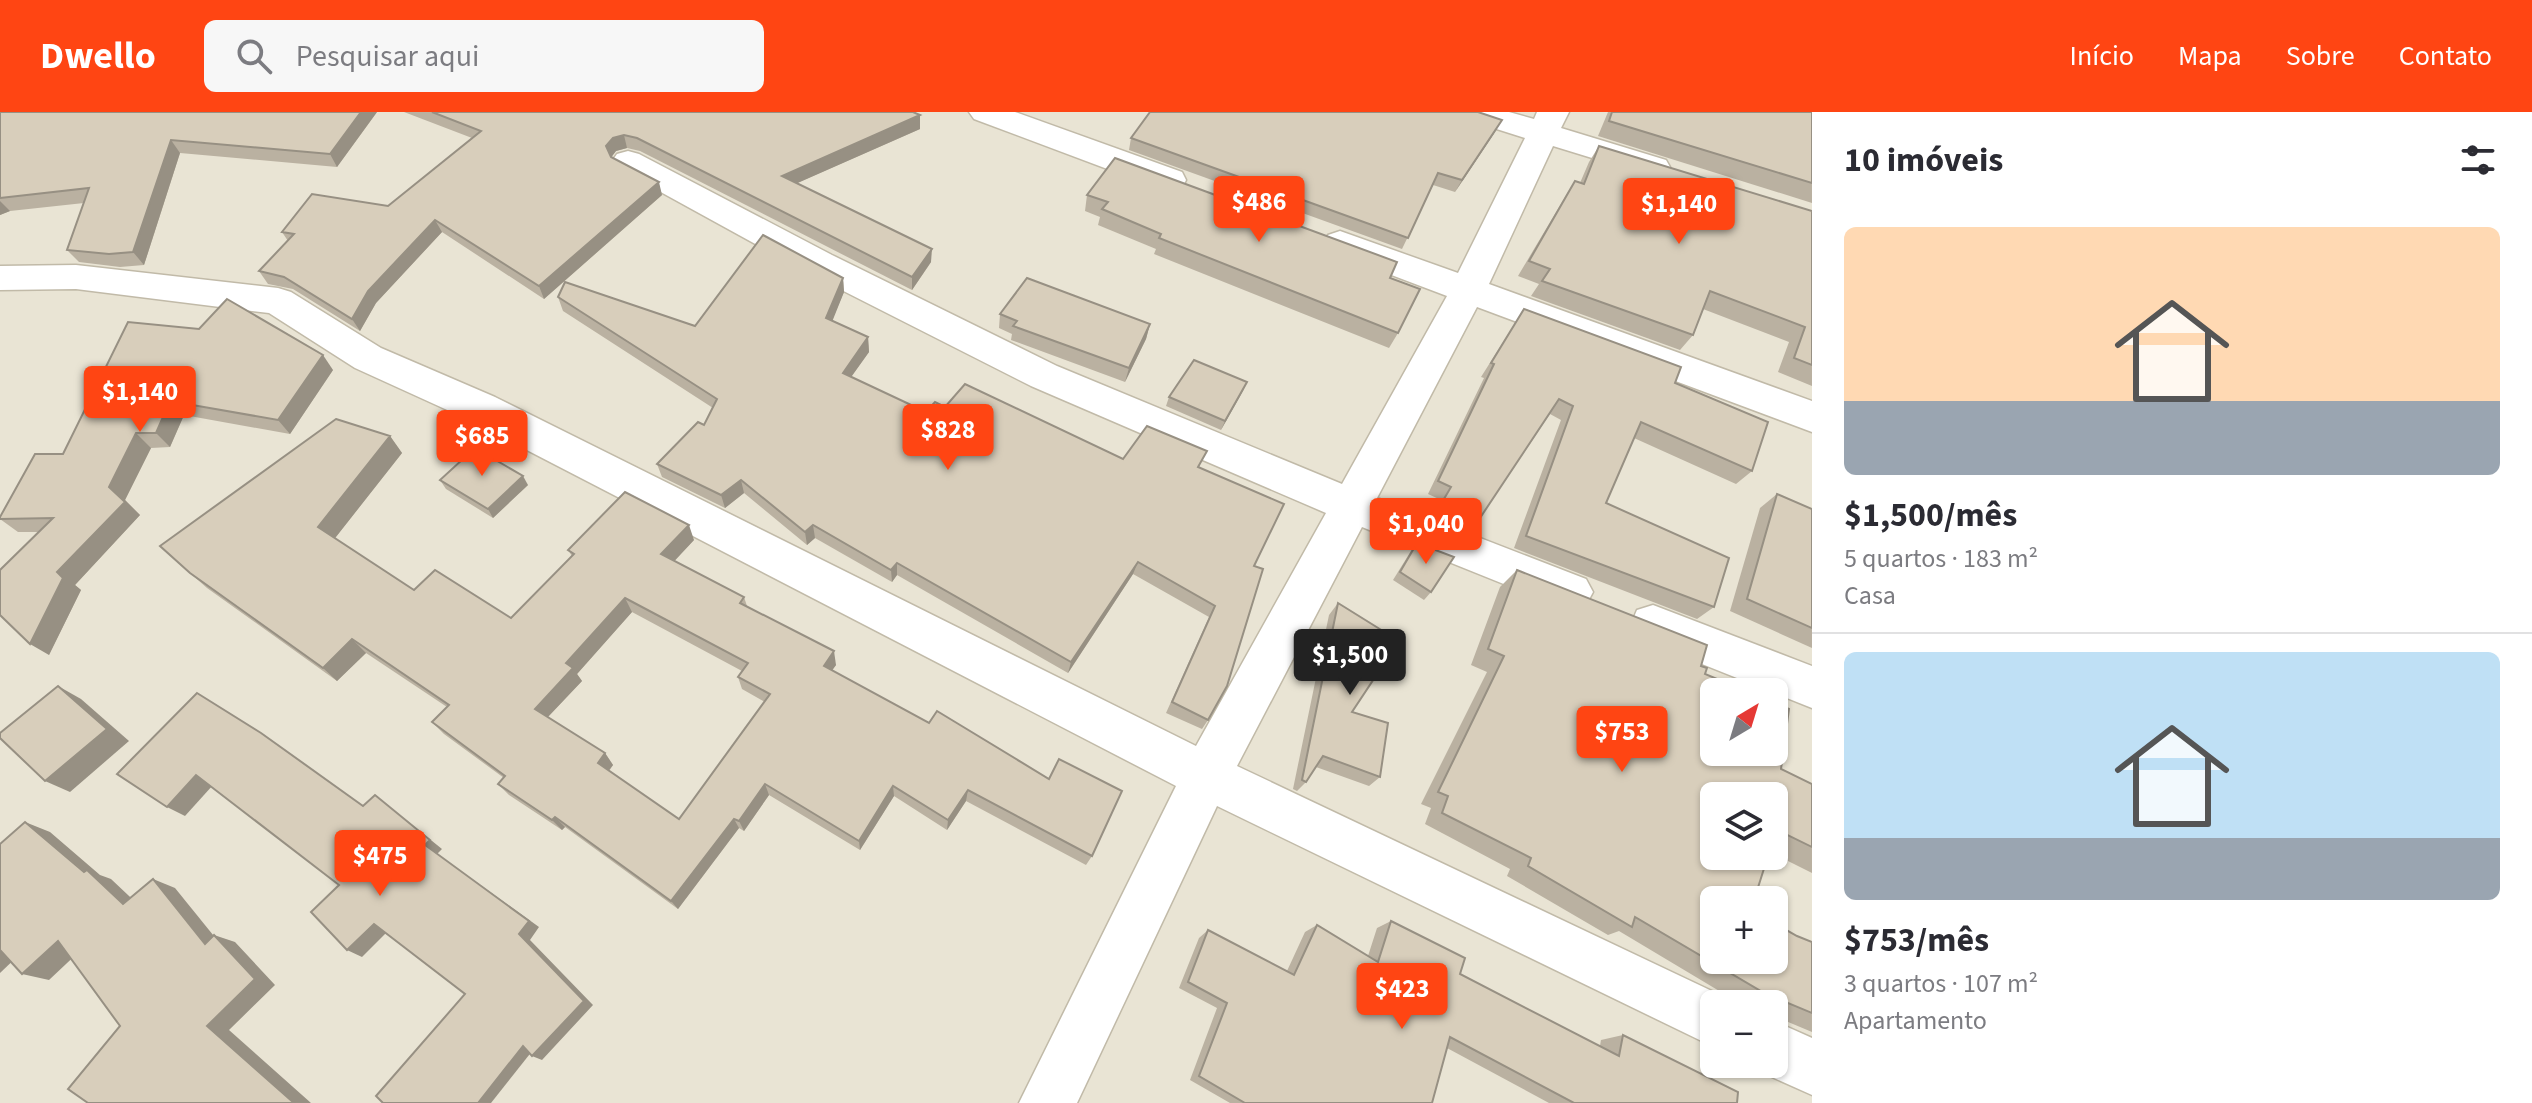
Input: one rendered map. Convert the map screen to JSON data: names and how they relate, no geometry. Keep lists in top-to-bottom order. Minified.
{"north":"top right","page":{"header":"Dwello","search":"Pesquisar aqui","nav":["Início","Mapa","Sobre","Contato"],"heading":"10 imóveis","price":["$486","$1,140","$1,140","$828","$685","$1,040","$1,500","$753","$475","$423"],"list":[{"name":"$1,500/mês","note":"5 quartos · 183 m² · Casa"},{"name":"$753/mês","note":"3 quartos · 107 m² · Apartamento"}],"map_buttons":["+","−"]}}
